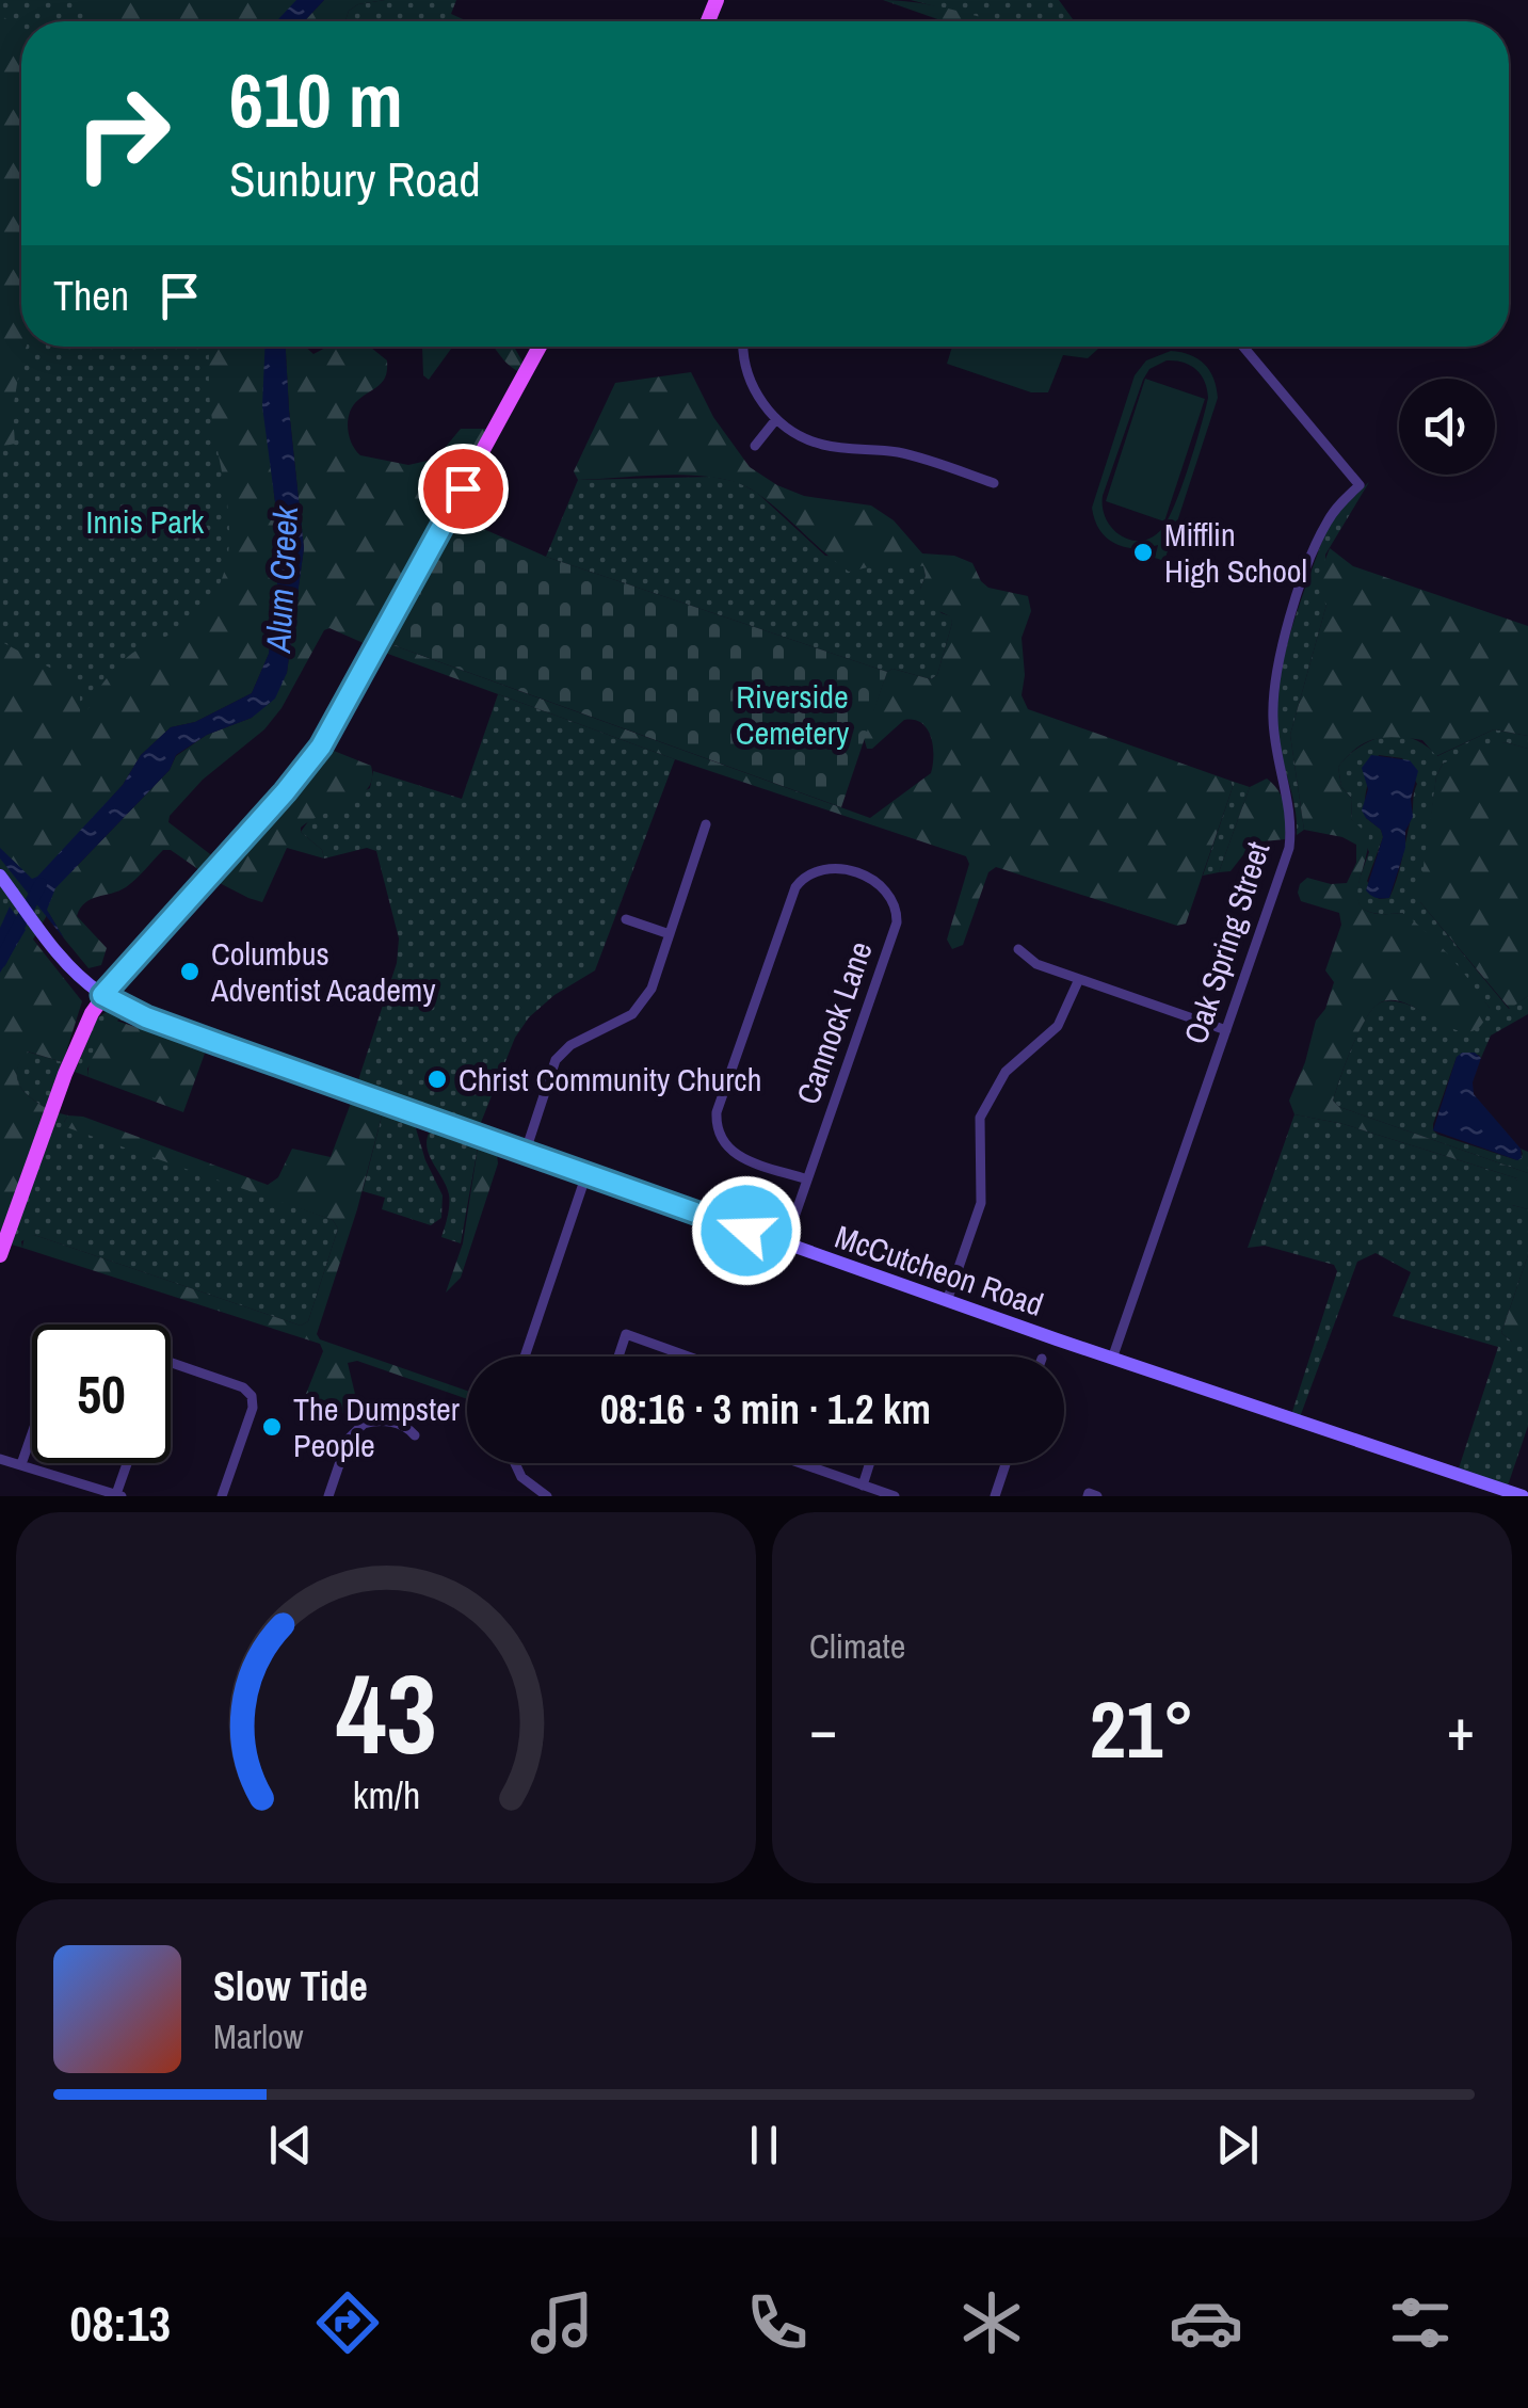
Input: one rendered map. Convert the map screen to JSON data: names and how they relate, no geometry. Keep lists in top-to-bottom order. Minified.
{"streets":{"main road":["McCutcheon Road"],"street":["Oak Spring Street","Cannock Lane"]},"crossings":[["Oak Spring Street","McCutcheon Road"],["Cannock Lane","McCutcheon Road"]],"water":["Alum Creek"],"parks":["Innis Park","Riverside Cemetery"],"places":["Mifflin High School","Columbus Adventist Academy","Christ Community Church","The Dumpster People"],"page":{"turn":["610 m","Sunbury Road"],"then":"Then","limit":"50","trip":"08:16 · 3 min · 1.2 km","tile":"Climate","heat":["−","21°","+"],"song":["Slow Tide","Marlow"],"tabs":"08:13","gauge":["43","km/h"]}}
